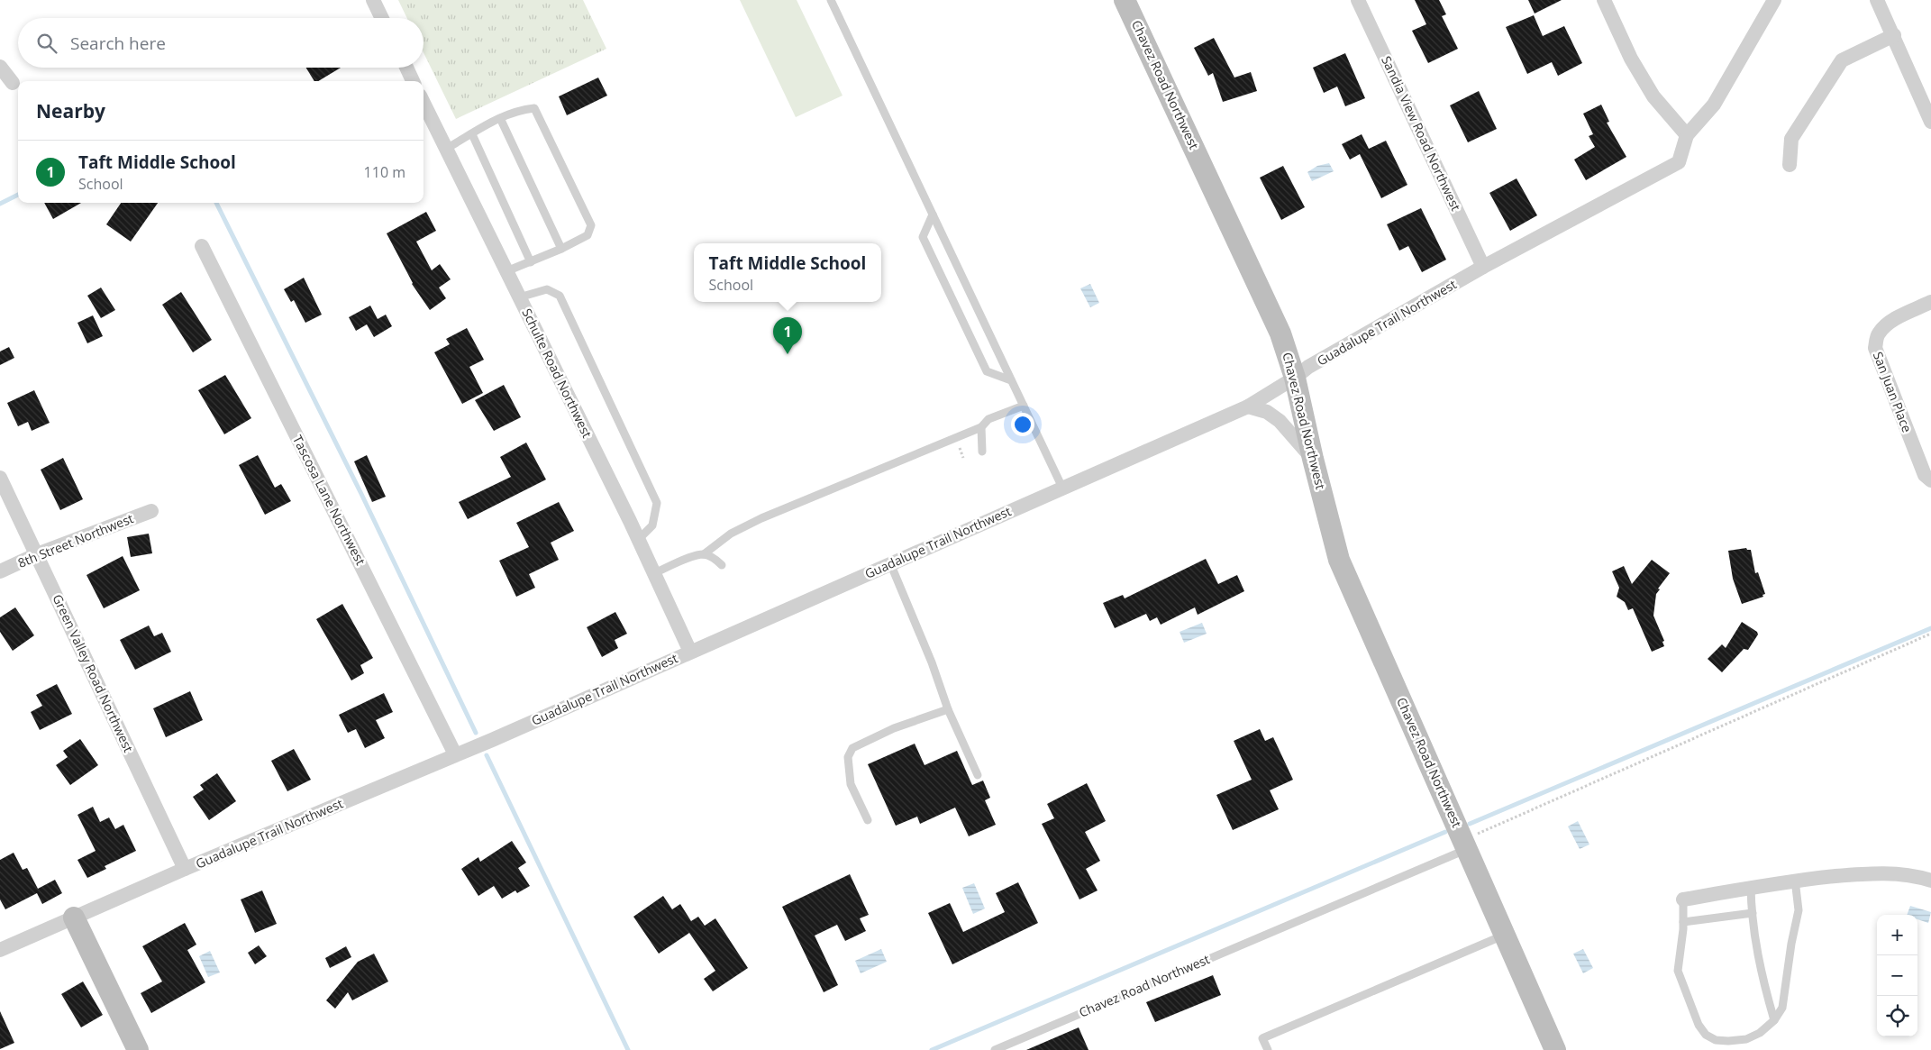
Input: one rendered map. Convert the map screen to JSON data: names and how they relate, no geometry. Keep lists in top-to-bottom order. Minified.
{"streets":{"street":["Chavez Road Northwest","Sandia View Road Northwest","Guadalupe Trail Northwest","Schulte Road Northwest","San Juan Place","Tascosa Lane Northwest","8th Street Northwest","Green Valley Road Northwest"]},"crossings":[["Chavez Road Northwest","Guadalupe Trail Northwest"],["Sandia View Road Northwest","Guadalupe Trail Northwest"],["Guadalupe Trail Northwest","Schulte Road Northwest"],["Guadalupe Trail Northwest","Tascosa Lane Northwest"],["Guadalupe Trail Northwest","Green Valley Road Northwest"],["8th Street Northwest","Green Valley Road Northwest"]],"page":{"search":"Search here","heading":"Nearby","list":[{"mark":"1","name":"Taft Middle School","note":"School","value":"110 m"}],"popup":["Taft Middle School","School"],"pins":"1","map_buttons":["+","−"]}}
